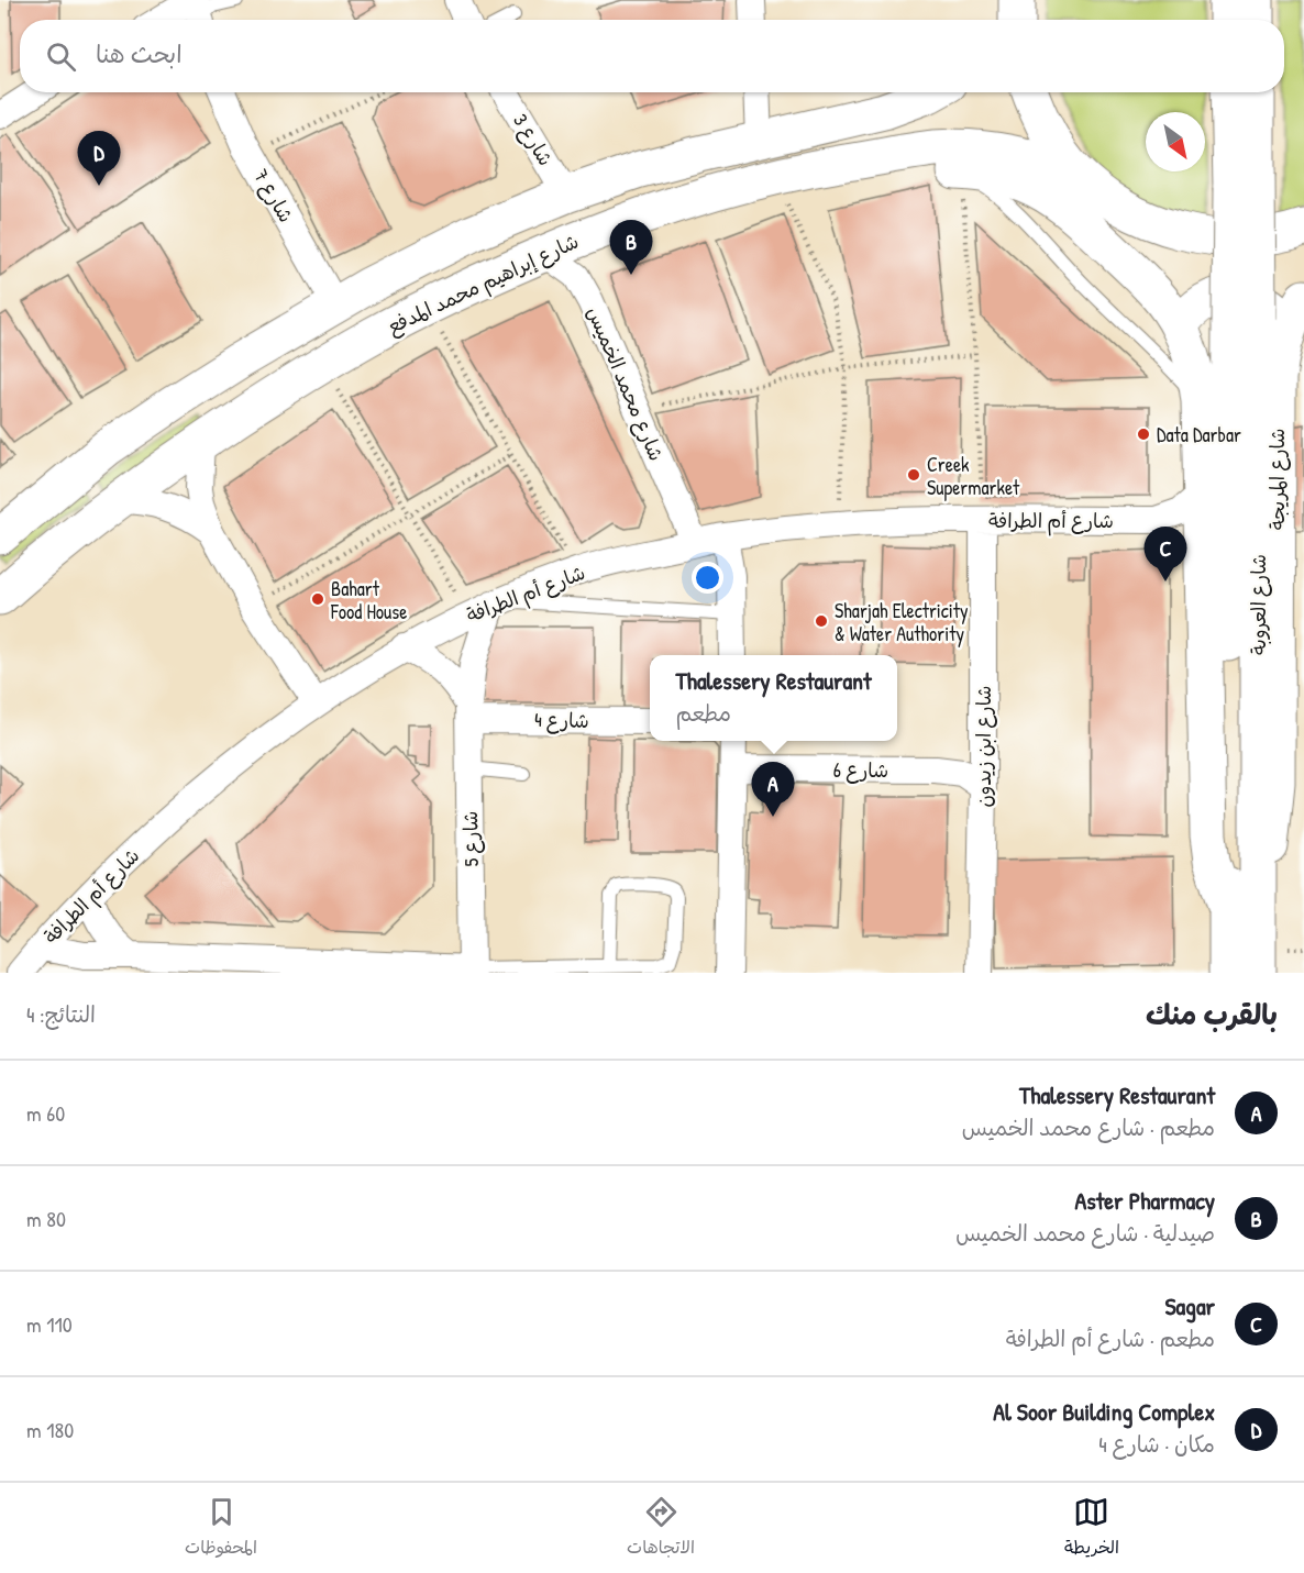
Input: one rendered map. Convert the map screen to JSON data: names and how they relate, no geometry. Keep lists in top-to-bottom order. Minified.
{"streets":{"main road":["شارع إبراهيم محمد المدفع","شارع المريجة","شارع العروبة"],"street":["شارع 3","شارع 7","شارع محمد الخميس","شارع أم الطرافة","شارع 4","شارع ابن زيدون","شارع 6","شارع 5"]},"crossings":[["شارع إبراهيم محمد المدفع","شارع محمد الخميس"],["شارع محمد الخميس","شارع أم الطرافة"],["شارع المريجة","شارع العروبة"],["شارع أم الطرافة","شارع ابن زيدون"],["شارع أم الطرافة","شارع 5"],["شارع 4","شارع 5"],["شارع ابن زيدون","شارع 6"]],"places":["Data Darbar","Creek Supermarket","Bahart Food House","Sharjah Electricity & Water Authority"],"north":"bottom right","page":{"search":"ابحث هنا","pins":["D","B","C","A"],"popup":["Thalessery Restaurant","مطعم"],"heading":["بالقرب منك","النتائج: 4"],"list":[{"mark":"A","name":"Thalessery Restaurant","note":"مطعم · شارع محمد الخميس","value":"60 m"},{"mark":"B","name":"Aster Pharmacy","note":"صيدلية · شارع محمد الخميس","value":"80 m"},{"mark":"C","name":"Sagar","note":"مطعم · شارع أم الطرافة","value":"110 m"},{"mark":"D","name":"Al Soor Building Complex","note":"مكان · شارع 4","value":"180 m"}],"nav":["الخريطة","الاتجاهات","المحفوظات"]}}
